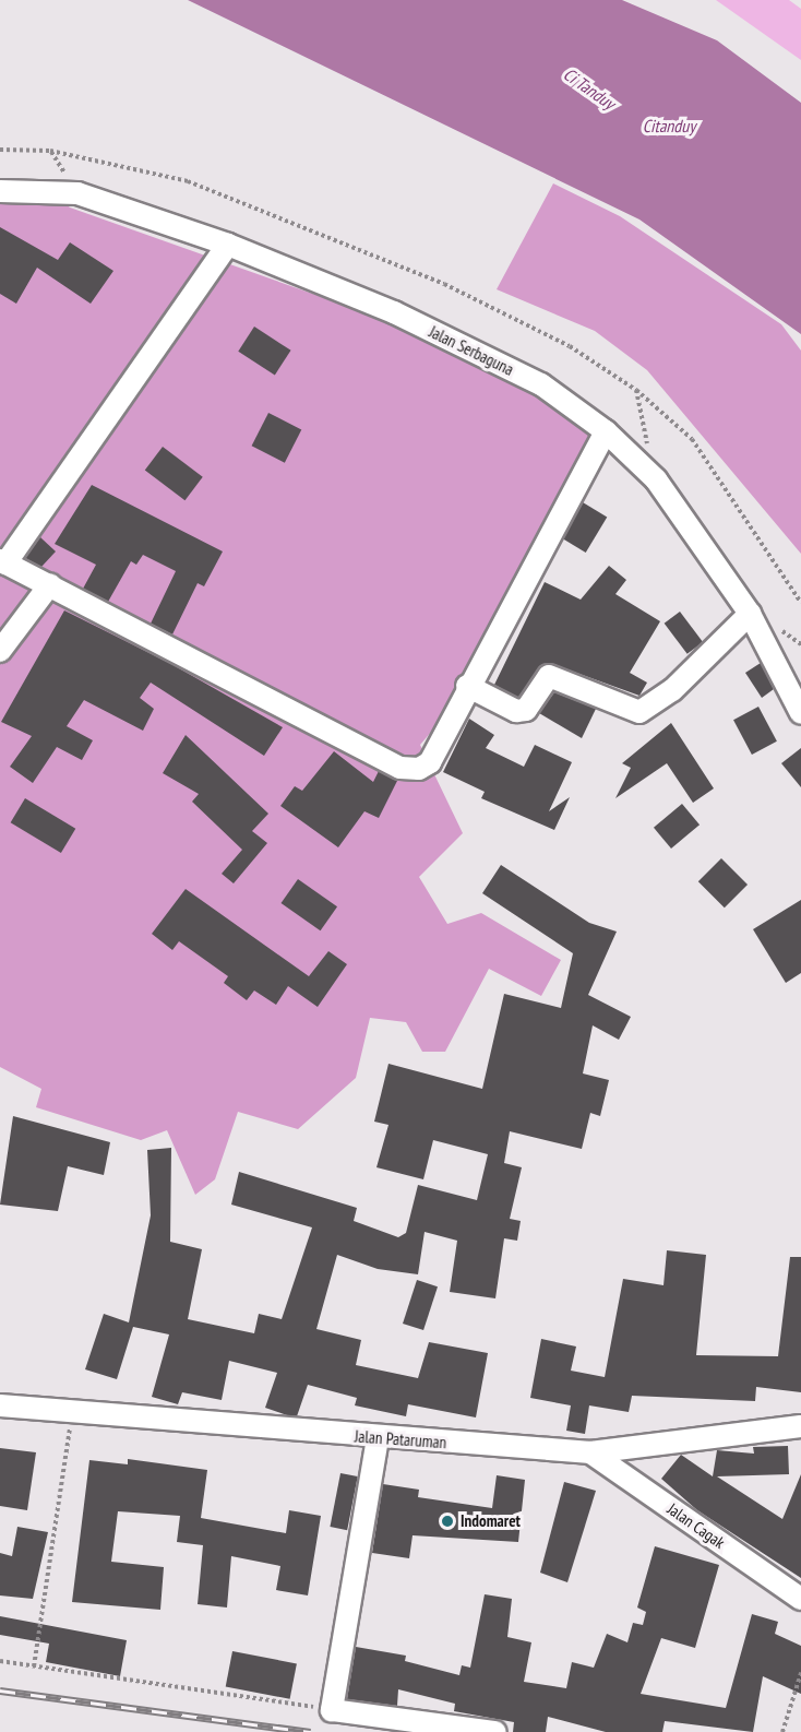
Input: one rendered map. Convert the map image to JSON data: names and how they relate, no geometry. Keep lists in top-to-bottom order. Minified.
{"streets":{"street":["Jalan Serbaguna","Jalan Pataruman","Jalan Cagak"]},"crossings":[["Jalan Pataruman","Jalan Cagak"]],"water":["Ci Tanduy","Citanduy"],"places":["Indomaret"]}
